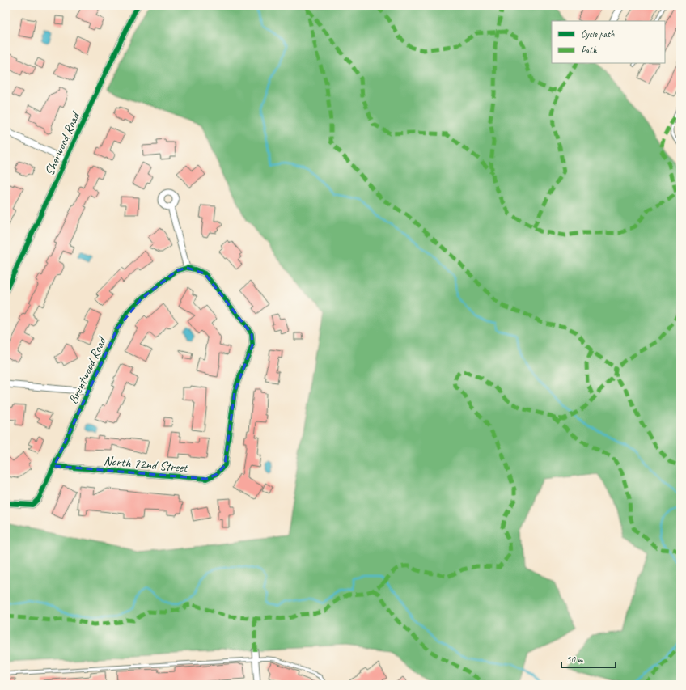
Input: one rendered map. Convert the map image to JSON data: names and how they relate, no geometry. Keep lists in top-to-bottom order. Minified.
{"streets":{"street":["Sherwood Road","Brentwood Road","North 72nd Street"]},"crossings":[["Brentwood Road","North 72nd Street"]],"legend":["Cycle path","Path"],"scale_bar":"50 m"}
